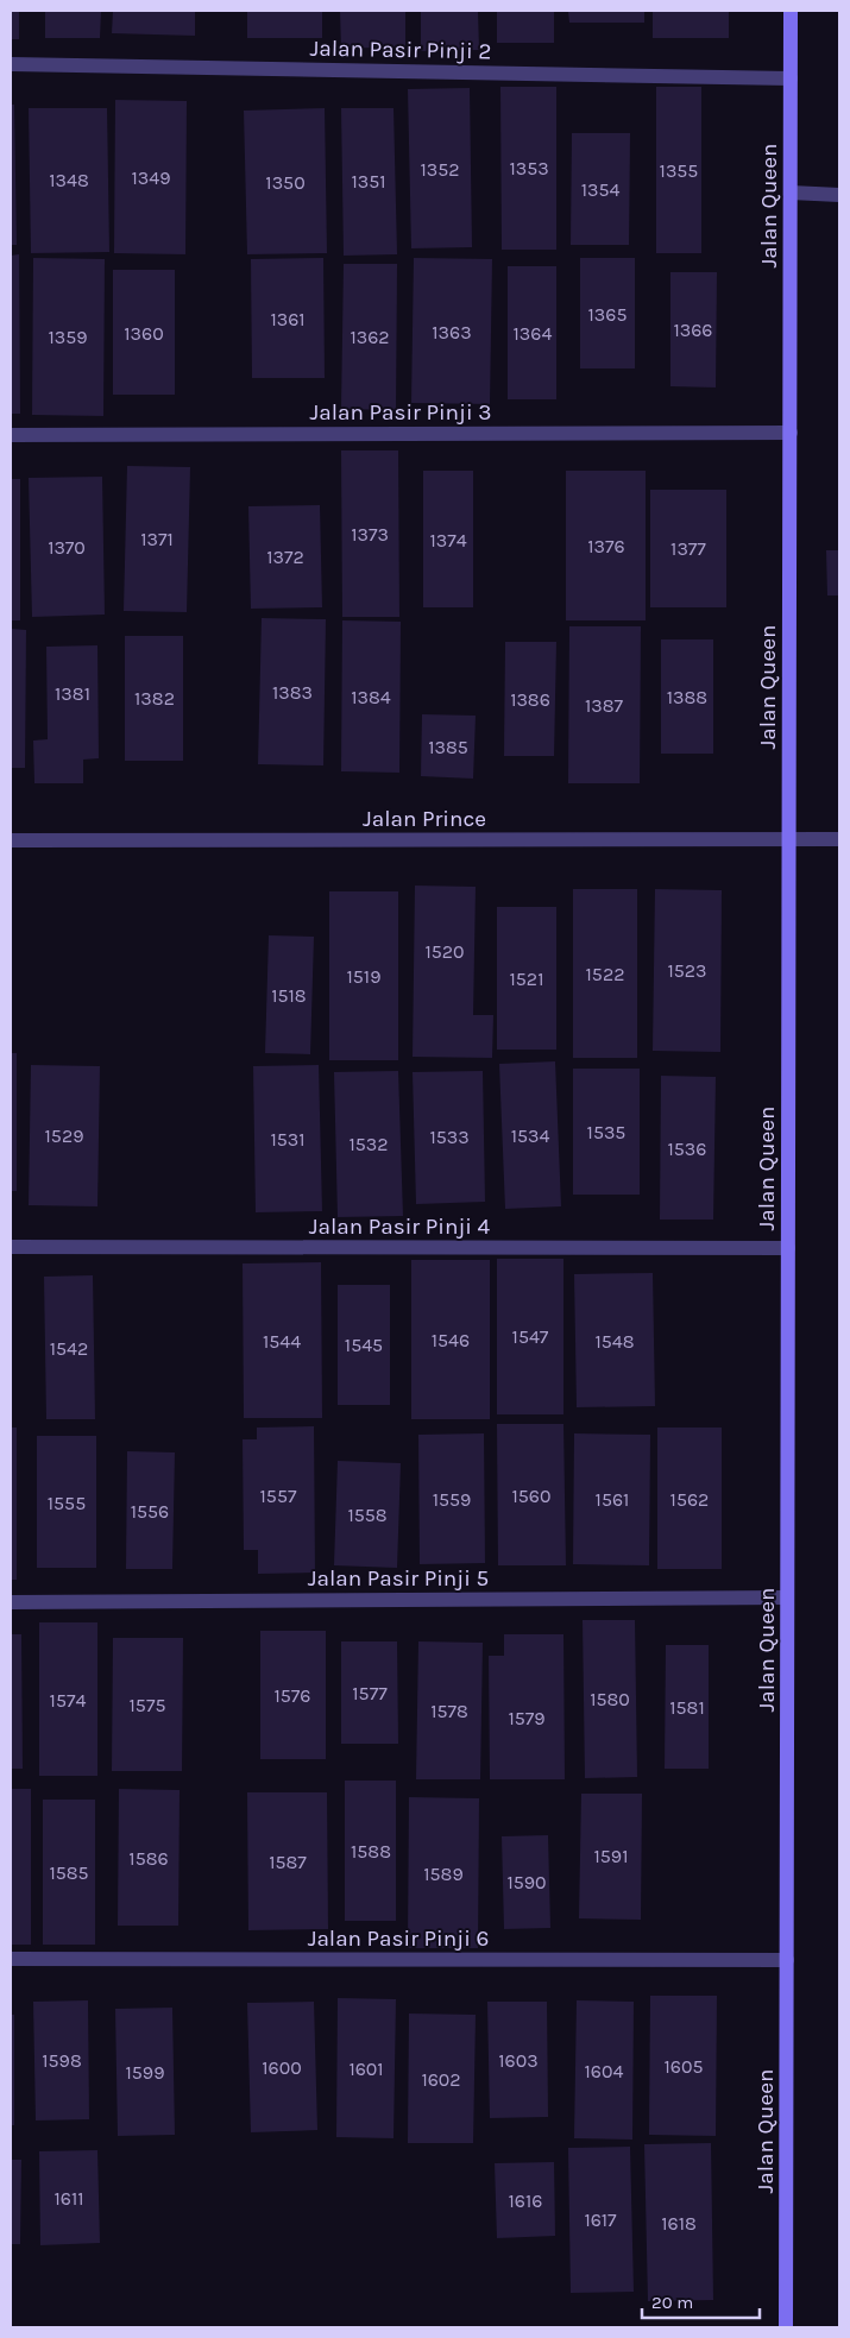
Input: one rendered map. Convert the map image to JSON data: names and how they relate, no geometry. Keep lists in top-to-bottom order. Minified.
{"streets":{"main road":["Jalan Queen"],"street":["Jalan Pasir Pinji 2","Jalan Pasir Pinji 3","Jalan Prince","Jalan Pasir Pinji 4","Jalan Pasir Pinji 5","Jalan Pasir Pinji 6"]},"crossings":[["Jalan Pasir Pinji 2","Jalan Queen"],["Jalan Queen","Jalan Pasir Pinji 3"],["Jalan Queen","Jalan Prince"],["Jalan Queen","Jalan Pasir Pinji 4"],["Jalan Queen","Jalan Pasir Pinji 5"],["Jalan Queen","Jalan Pasir Pinji 6"]],"house_numbers":["1353","1352","1355","1349","1348","1351","1350","1354","1365","1361","1366","1363","1360","1364","1359","1362","1373","1371","1374","1376","1370","1377","1372","1383","1381","1384","1388","1382","1386","1387","1385","1520","1523","1522","1519","1521","1518","1535","1529","1534","1533","1531","1532","1536","1547","1546","1544","1548","1545","1542","1557","1560","1559","1561","1562","1555","1556","1558","1577","1576","1580","1574","1575","1581","1578","1579","1588","1591","1586","1587","1585","1589","1590","1598","1603","1605","1600","1601","1604","1599","1602","1611","1616","1617","1618"],"scale_bar":"20 m"}
